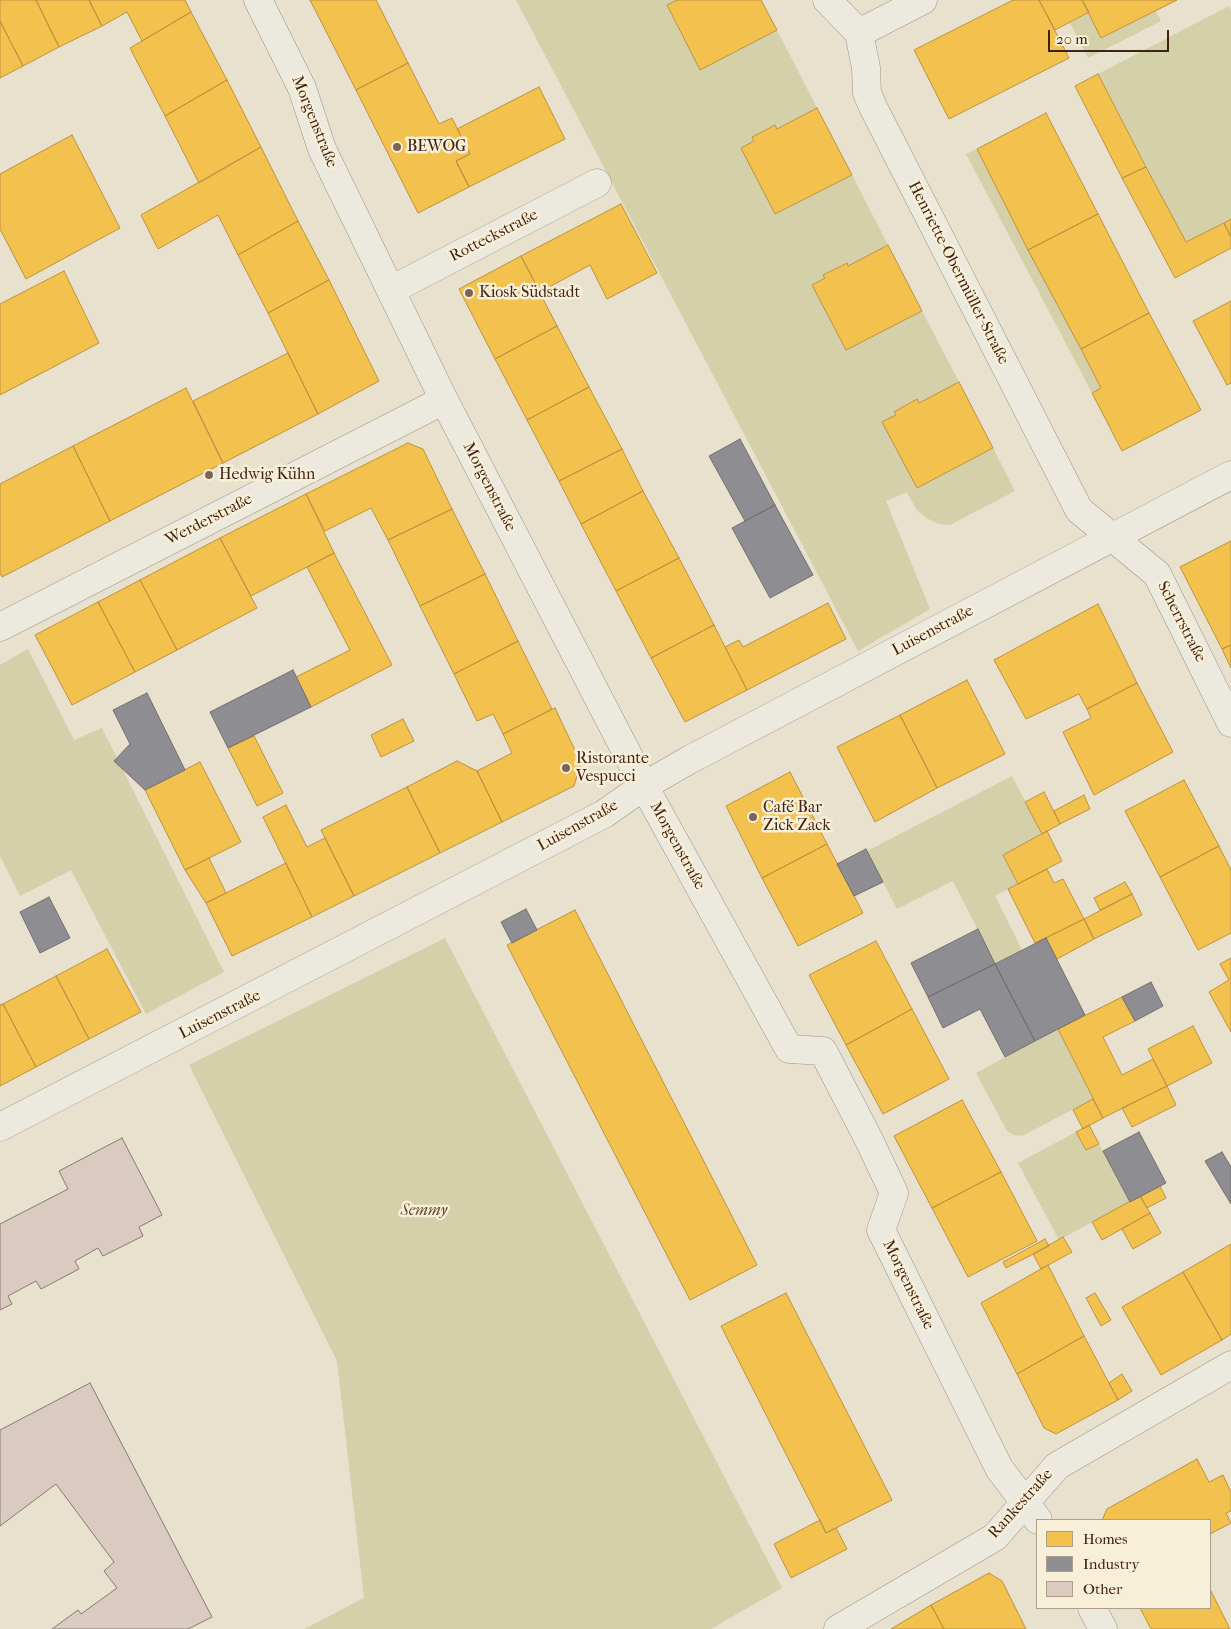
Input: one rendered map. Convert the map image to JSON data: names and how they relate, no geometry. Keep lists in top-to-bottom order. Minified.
{"streets":{"street":["Morgenstraße","Rotteckstraße","Henriette-Obermüller-Straße","Werderstraße","Scherrstraße","Luisenstraße","Rankestraße"]},"crossings":[["Morgenstraße","Rotteckstraße"],["Morgenstraße","Werderstraße"],["Morgenstraße","Luisenstraße"],["Morgenstraße","Rankestraße"],["Henriette-Obermüller-Straße","Scherrstraße"],["Henriette-Obermüller-Straße","Luisenstraße"],["Scherrstraße","Luisenstraße"]],"parks":["Semmy"],"places":["BEWOG","Kiosk Südstadt","Hedwig Kühn","Ristorante Vespucci","Café Bar Zick Zack"],"legend":["Homes","Industry","Other"],"scale_bar":"20 m"}
